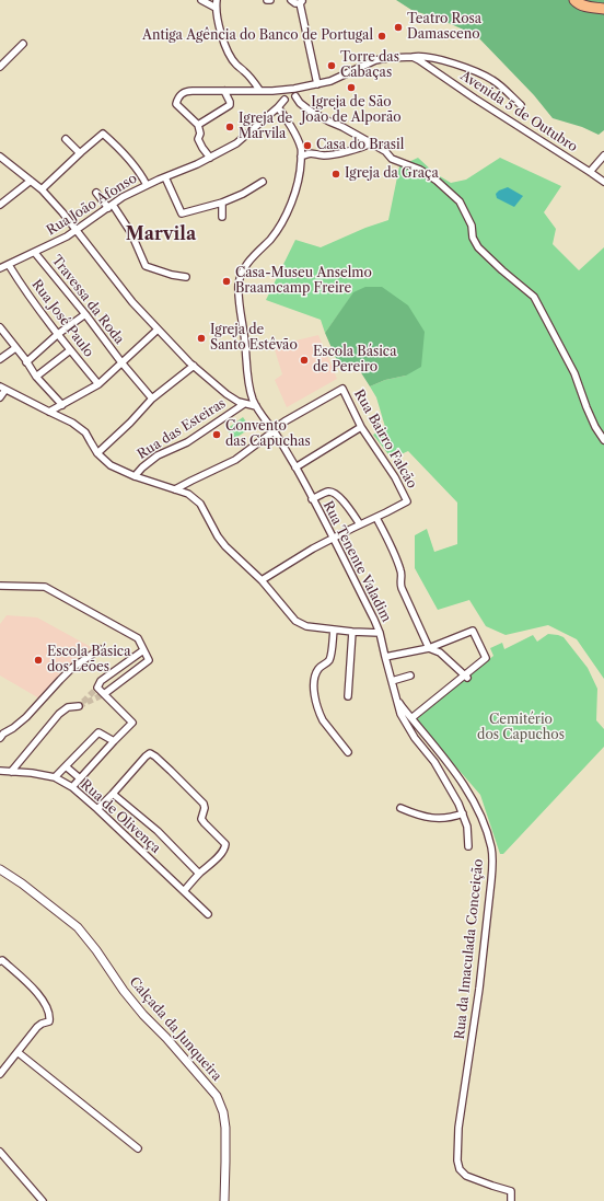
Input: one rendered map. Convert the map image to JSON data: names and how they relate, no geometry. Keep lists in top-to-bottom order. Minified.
{"streets":{"street":["Avenida 5 de Outubro","Rua João Afonso","Travessa da Roda","Rua José Paulo","Rua das Esteiras","Rua Bairro Falcão","Rua Tenente Valadim","Rua de Olivença","Rua da Imaculada Conceição","Calçada da Junqueira"]},"crossings":[["Rua João Afonso","Travessa da Roda"],["Rua João Afonso","Rua José Paulo"],["Rua Bairro Falcão","Rua Tenente Valadim"],["Rua Tenente Valadim","Rua da Imaculada Conceição"]],"districts":["Marvila"],"parks":["Cemitério dos Capuchos"],"places":["Teatro Rosa Damasceno","Antiga Agência do Banco de Portugal","Torre das Cabaças","Igreja de São João de Alporão","Igreja de Marvila","Casa do Brasil","Igreja da Graça","Casa-Museu Anselmo Braamcamp Freire","Igreja de Santo Estêvão","Escola Básica de Pereiro","Convento das Capuchas","Escola Básica dos Leões"]}
